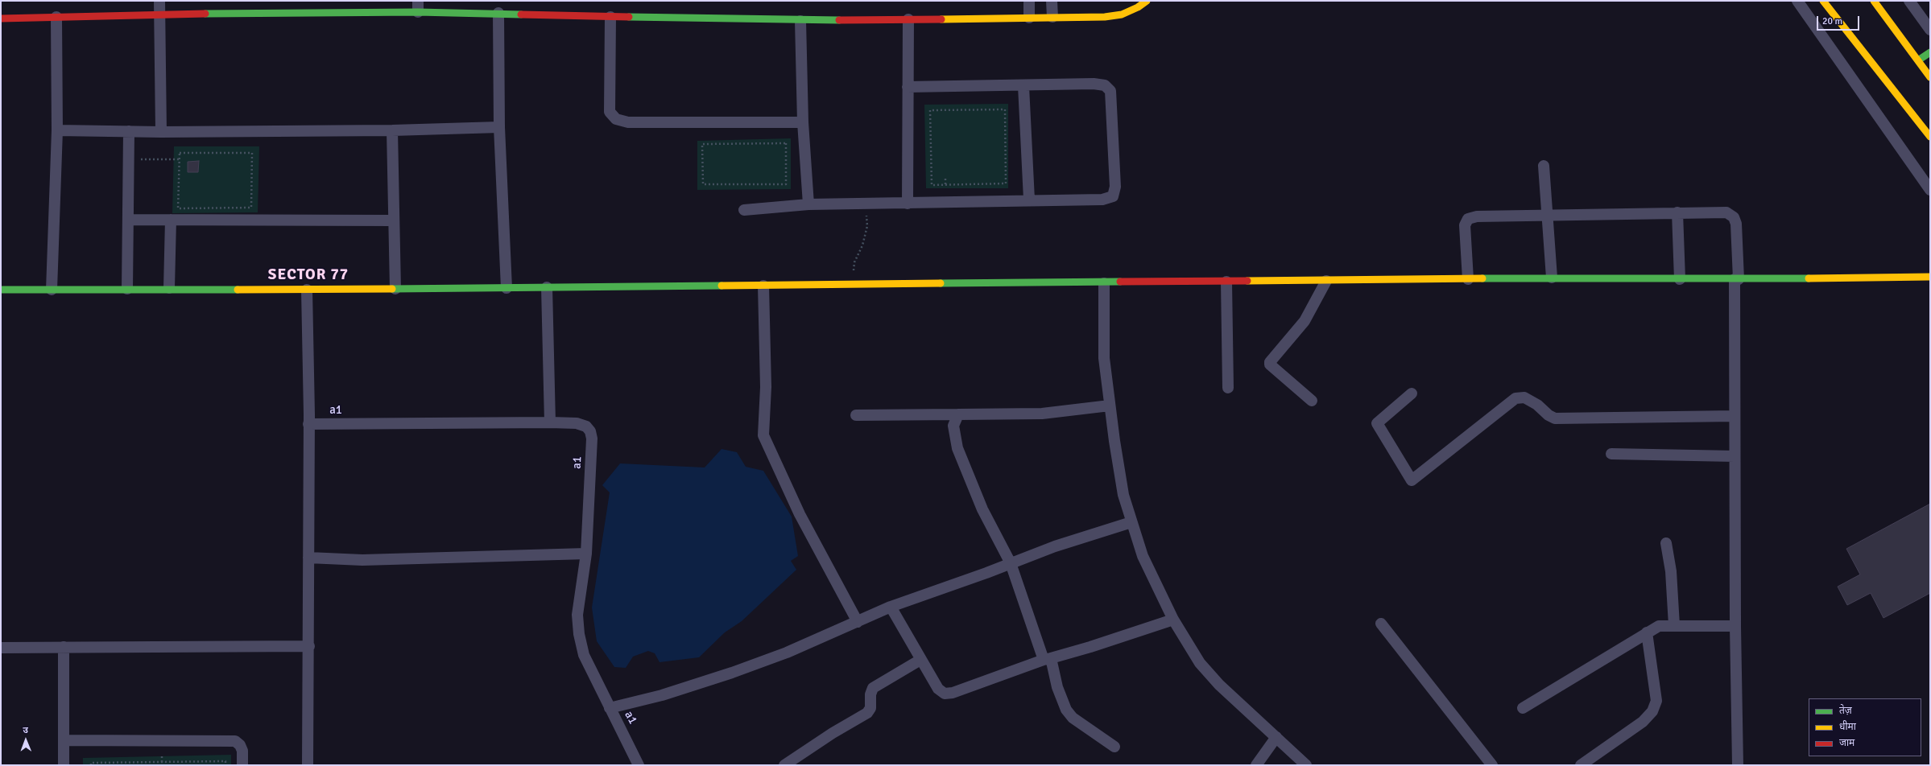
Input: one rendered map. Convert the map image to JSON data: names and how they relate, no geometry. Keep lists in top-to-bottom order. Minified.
{"streets":{"street":["a1"]},"districts":["SECTOR 77"],"legend":["तेज़","धीमा","जाम"],"scale_bar":"20 m","north":"top"}
